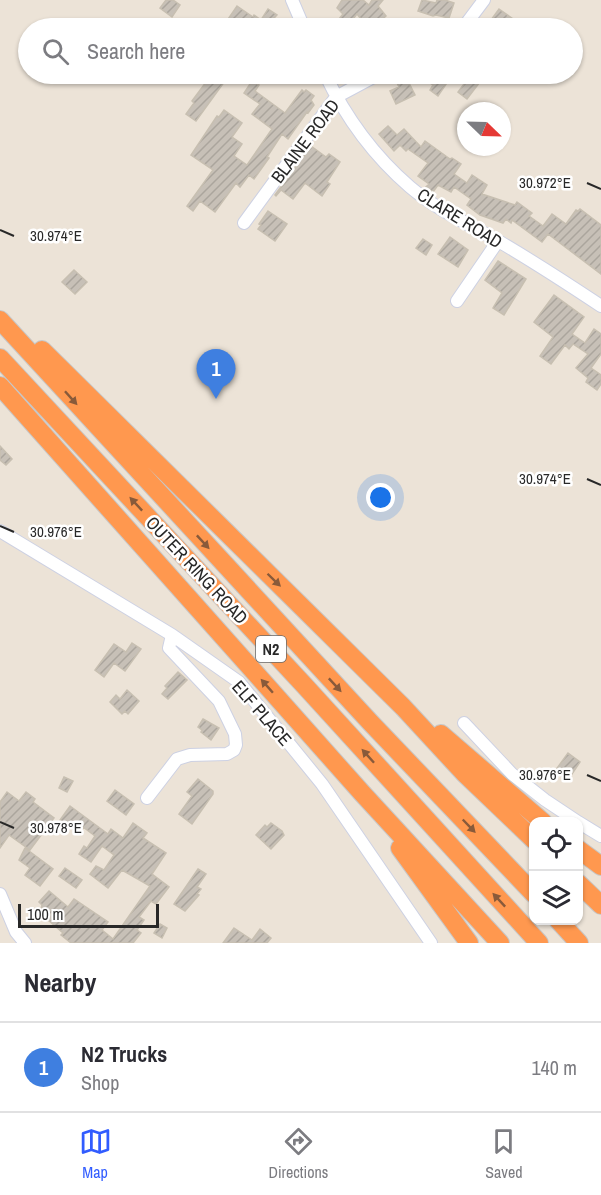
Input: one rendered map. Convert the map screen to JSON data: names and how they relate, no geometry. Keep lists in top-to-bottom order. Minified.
{"streets":{"highway":["OUTER RING ROAD","N2"],"street":["BLAINE ROAD","CLARE ROAD","ELF PLACE"]},"crossings":[["BLAINE ROAD","CLARE ROAD"]],"scale_bar":"100 m","north":"bottom right","page":{"search":"Search here","pins":"1","scale":"100 m","heading":"Nearby","list":[{"mark":"1","name":"N2 Trucks","note":"Shop","value":"140 m"}],"nav":["Map","Directions","Saved"]},"coordinates":["30.972°E","30.974°E","30.976°E","30.978°E"]}
